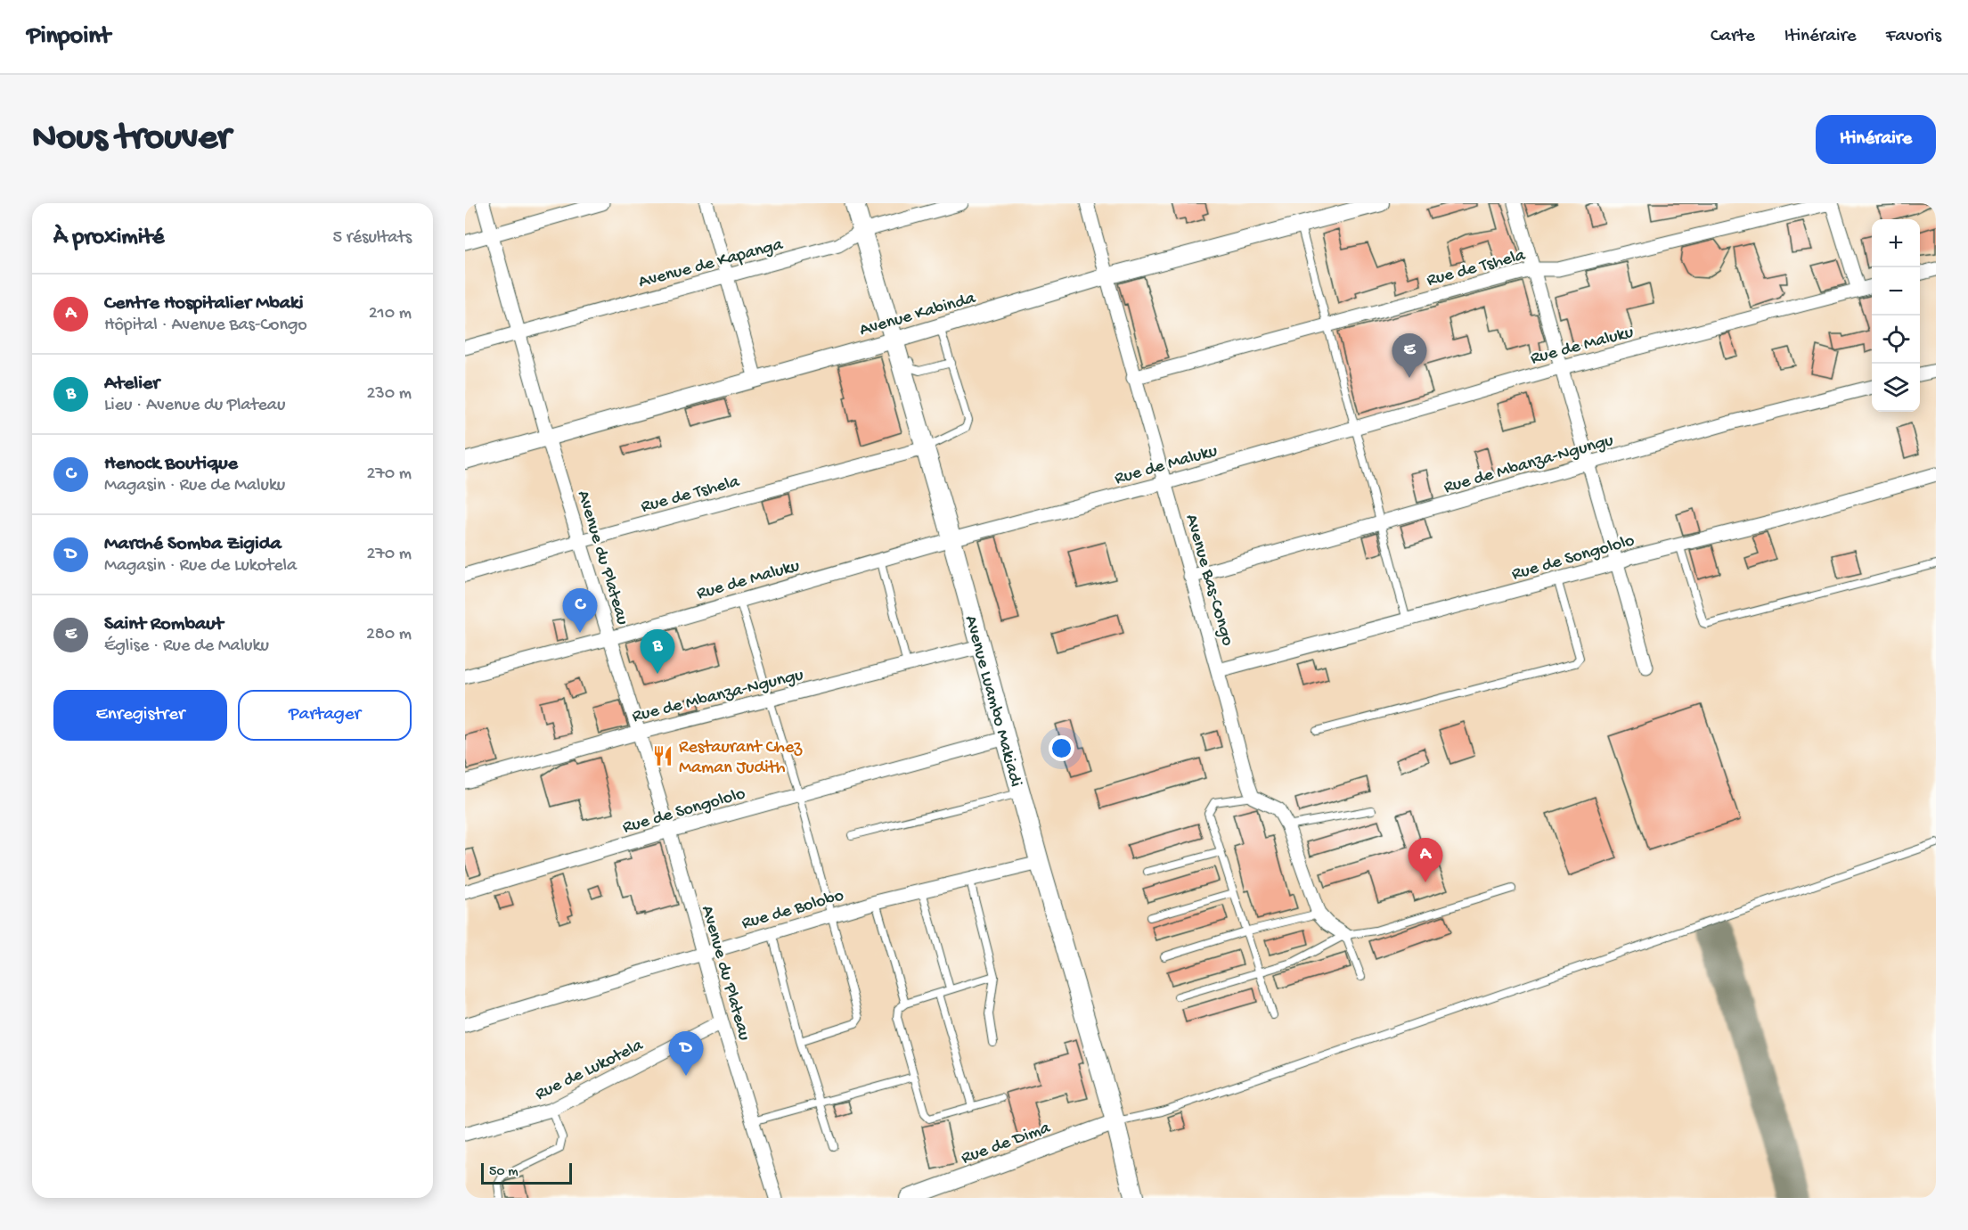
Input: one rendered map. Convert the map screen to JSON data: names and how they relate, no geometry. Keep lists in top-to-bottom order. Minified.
{"streets":{"main road":["Avenue Luambo Makiadi"],"street":["Avenue de Kapanga","Rue de Tshela","Avenue Kabinda","Rue de Maluku","Rue de Mbanza-Ngungu","Rue de Songololo","Avenue du Plateau","Avenue Bas-Congo","Rue de Bolobo","Rue de Lukotela","Rue de Dima"]},"crossings":[["Avenue de Kapanga","Avenue du Plateau"],["Avenue de Kapanga","Avenue Luambo Makiadi"],["Rue de Tshela","Avenue du Plateau"],["Rue de Tshela","Avenue Bas-Congo"],["Rue de Tshela","Avenue Luambo Makiadi"],["Avenue Kabinda","Avenue du Plateau"],["Avenue Kabinda","Avenue Bas-Congo"],["Avenue Kabinda","Avenue Luambo Makiadi"],["Rue de Maluku","Avenue du Plateau"],["Rue de Maluku","Avenue Bas-Congo"],["Rue de Maluku","Avenue Luambo Makiadi"],["Rue de Mbanza-Ngungu","Avenue du Plateau"],["Rue de Mbanza-Ngungu","Avenue Bas-Congo"],["Rue de Mbanza-Ngungu","Avenue Luambo Makiadi"],["Rue de Songololo","Avenue du Plateau"],["Rue de Songololo","Avenue Bas-Congo"],["Rue de Songololo","Avenue Luambo Makiadi"],["Avenue du Plateau","Rue de Bolobo"],["Avenue du Plateau","Rue de Lukotela"],["Avenue Luambo Makiadi","Rue de Bolobo"],["Avenue Luambo Makiadi","Rue de Dima"]],"places":{"restaurant":["Restaurant Chez Maman Judith"]},"scale_bar":"50 m","page":{"header":"Pinpoint","nav":["Carte","Itinéraire","Favoris"],"buttons":["Itinéraire",["Enregistrer","Partager"]],"title":"Nous trouver","heading":["À proximité","5 résultats"],"map_buttons":["+","−"],"list":[{"mark":"A","name":"Centre Hospitalier Mbaki","note":"Hôpital · Avenue Bas-Congo","value":"210 m"},{"mark":"B","name":"Atelier","note":"Lieu · Avenue du Plateau","value":"230 m"},{"mark":"C","name":"Henock Boutique","note":"Magasin · Rue de Maluku","value":"270 m"},{"mark":"D","name":"Marché Somba Zigida","note":"Magasin · Rue de Lukotela","value":"270 m"},{"mark":"E","name":"Saint Rombaut","note":"Église · Rue de Maluku","value":"280 m"}],"pins":["E","C","B","A","D"],"scale":"50 m"}}
